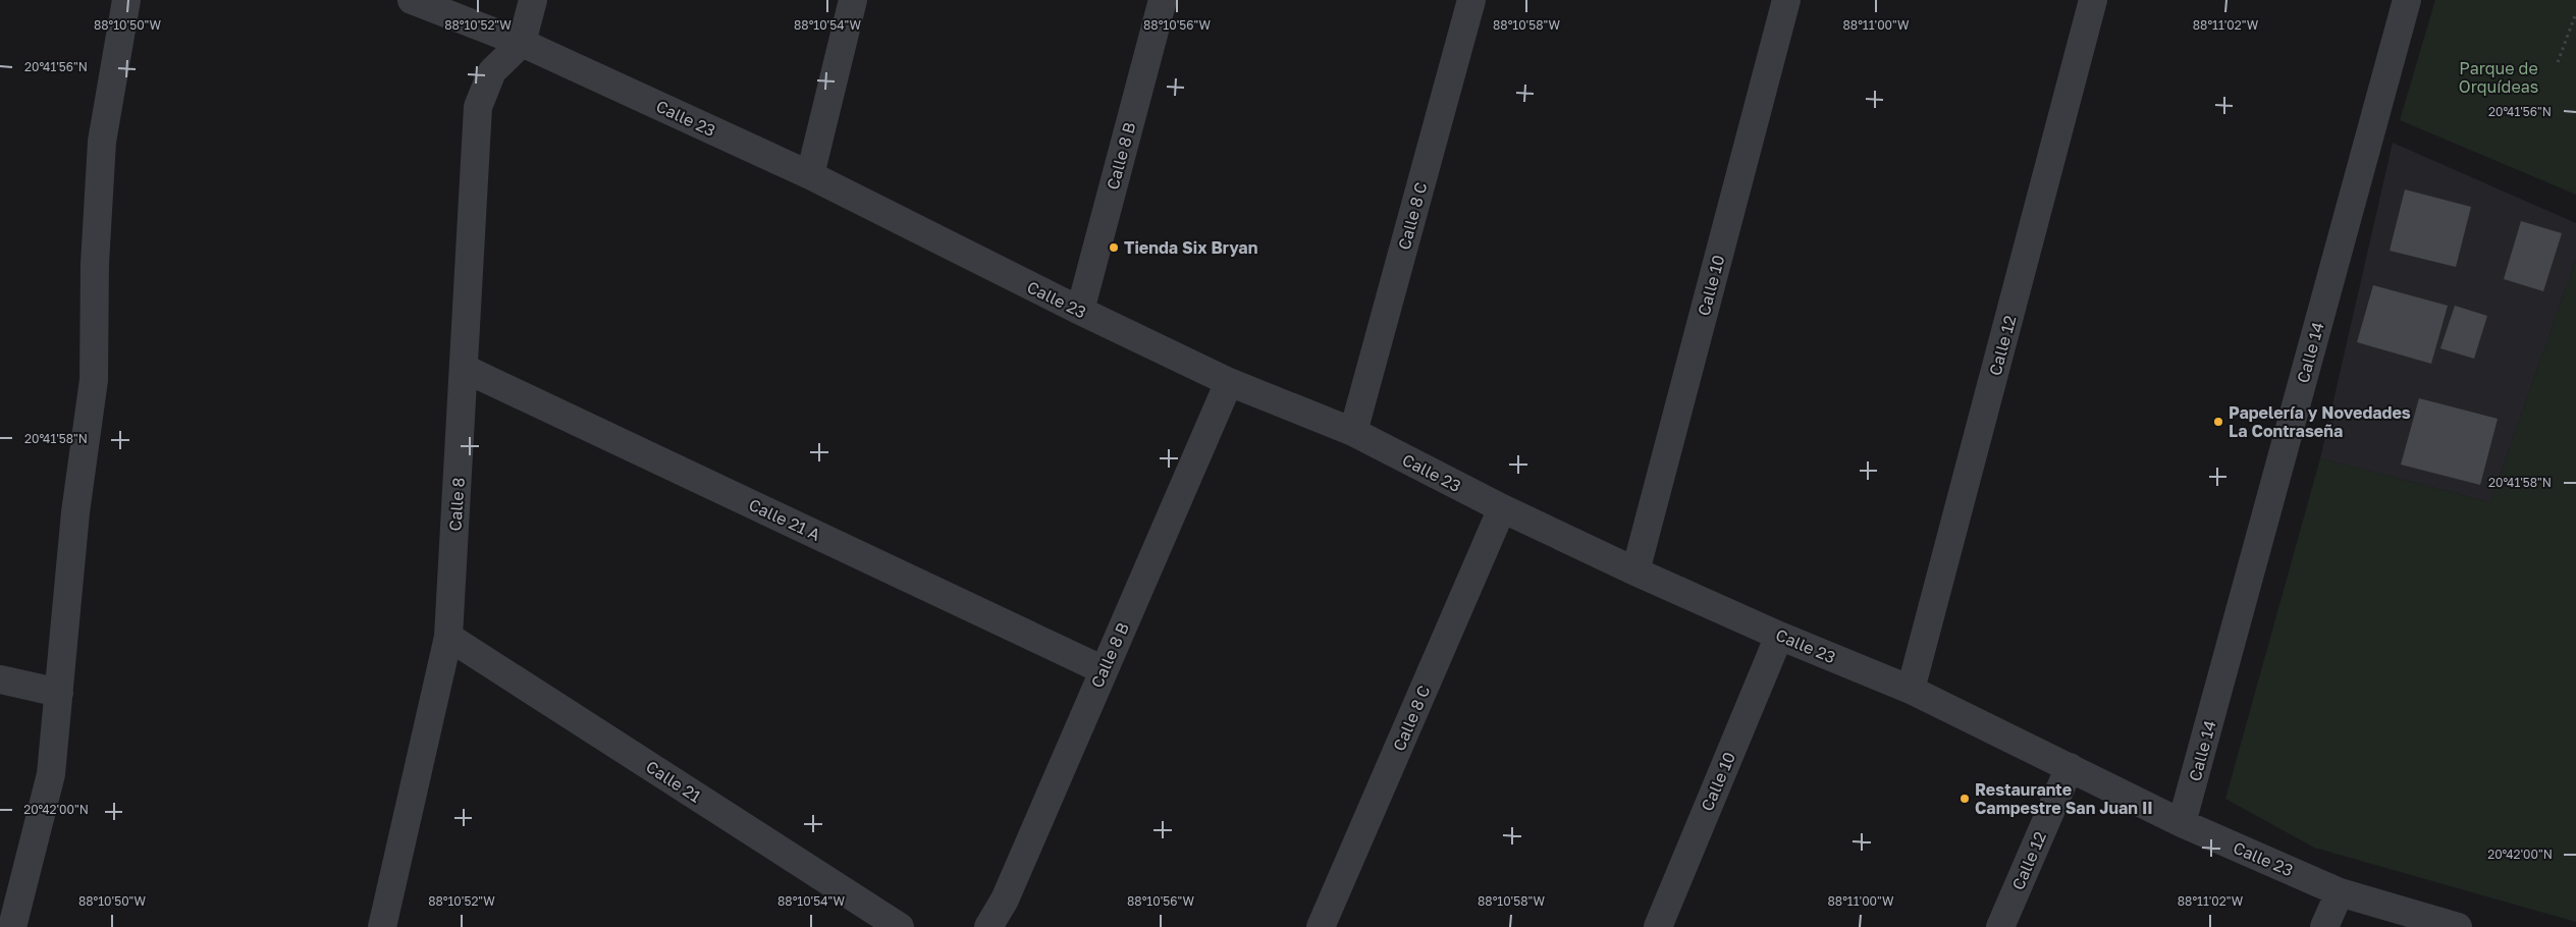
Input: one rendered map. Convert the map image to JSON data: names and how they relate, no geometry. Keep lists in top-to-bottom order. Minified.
{"streets":{"street":["Calle 23","Calle 8 B","Calle 8 C","Calle 10","Calle 12","Calle 14","Calle 8","Calle 21 A","Calle 21"]},"crossings":[["Calle 23","Calle 8 B"],["Calle 23","Calle 8 C"],["Calle 23","Calle 10"],["Calle 23","Calle 12"],["Calle 23","Calle 14"],["Calle 23","Calle 8"],["Calle 8 B","Calle 21 A"],["Calle 8","Calle 21 A"],["Calle 8","Calle 21"]],"parks":["Parque de Orquídeas"],"places":["Tienda Six Bryan","Papelería y Novedades La Contraseña","Restaurante Campestre San Juan II"],"coordinates":["88°10'50\"W","88°10'52\"W","88°10'54\"W","88°10'56\"W","88°10'58\"W","88°11'00\"W","88°11'02\"W","20°41'56\"N","20°41'58\"N","20°42'00\"N"]}
